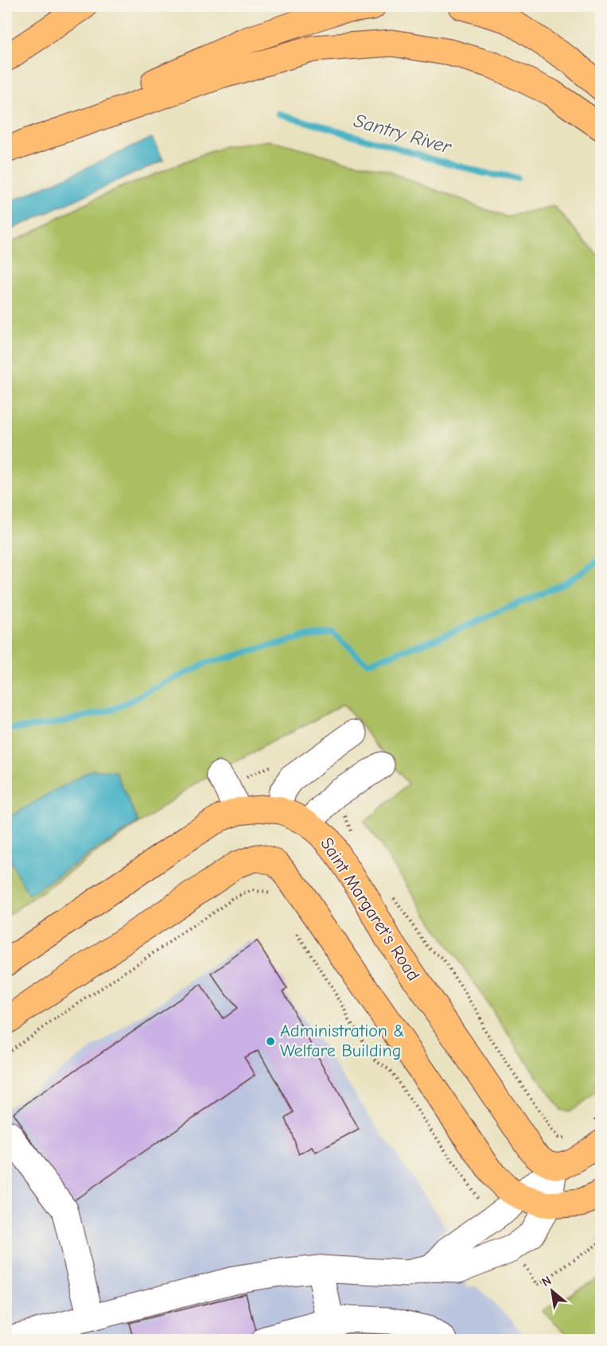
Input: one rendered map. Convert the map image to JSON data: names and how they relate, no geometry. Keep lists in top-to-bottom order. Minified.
{"streets":{"main road":["Saint Margaret's Road"]},"water":["Santry River"],"places":["Administration & Welfare Building"],"north":"top left"}
